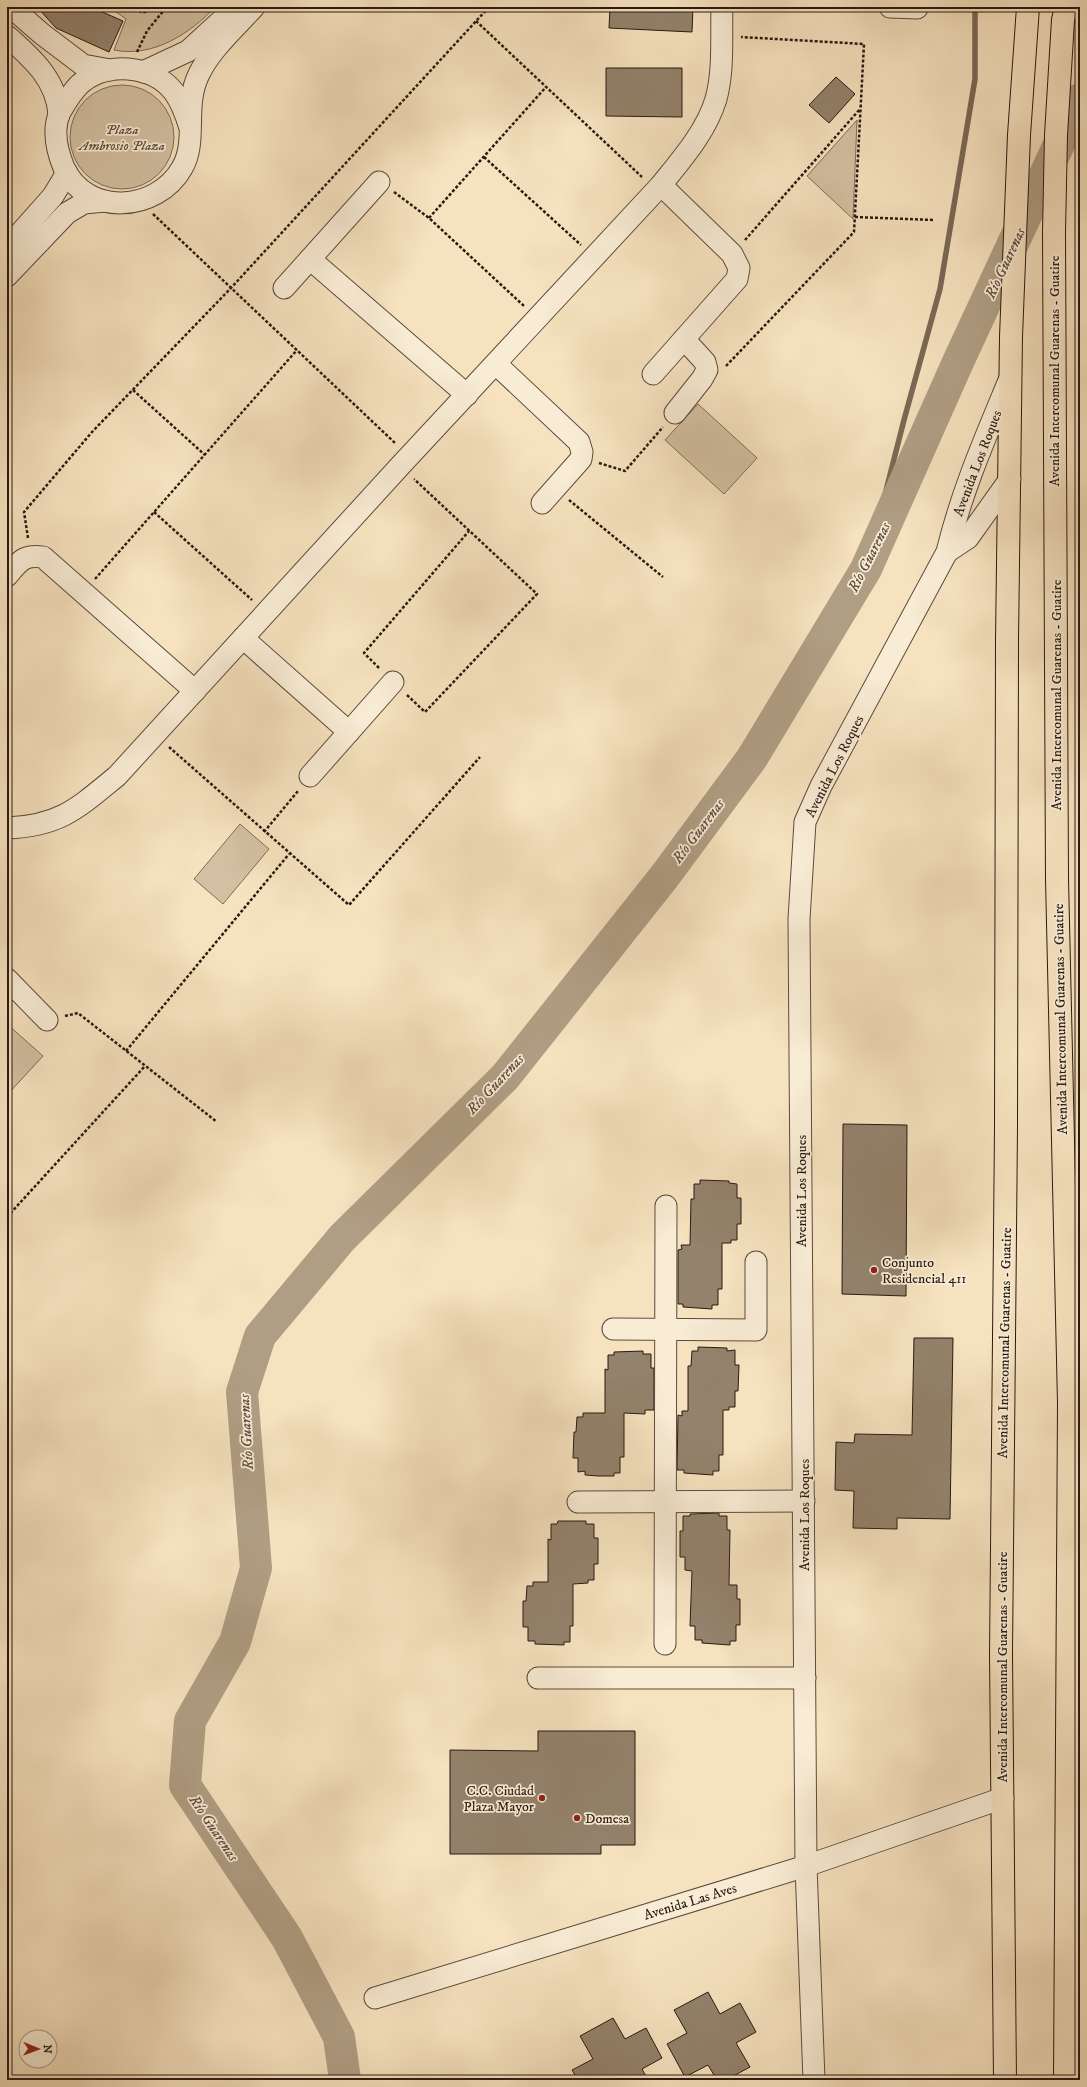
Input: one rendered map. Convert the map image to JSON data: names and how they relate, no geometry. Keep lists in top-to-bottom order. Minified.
{"streets":{"main road":["Avenida Intercomunal Guarenas - Guatire"],"street":["Avenida Los Roques","Avenida Las Aves"]},"crossings":[["Avenida Intercomunal Guarenas - Guatire","Avenida Los Roques"],["Avenida Intercomunal Guarenas - Guatire","Avenida Las Aves"],["Avenida Los Roques","Avenida Las Aves"]],"water":["Río Guarenas"],"parks":["Plaza Ambrosio Plaza"],"places":["Conjunto Residencial 411","C.C. Ciudad Plaza Mayor","Domesa"],"north":"right"}
